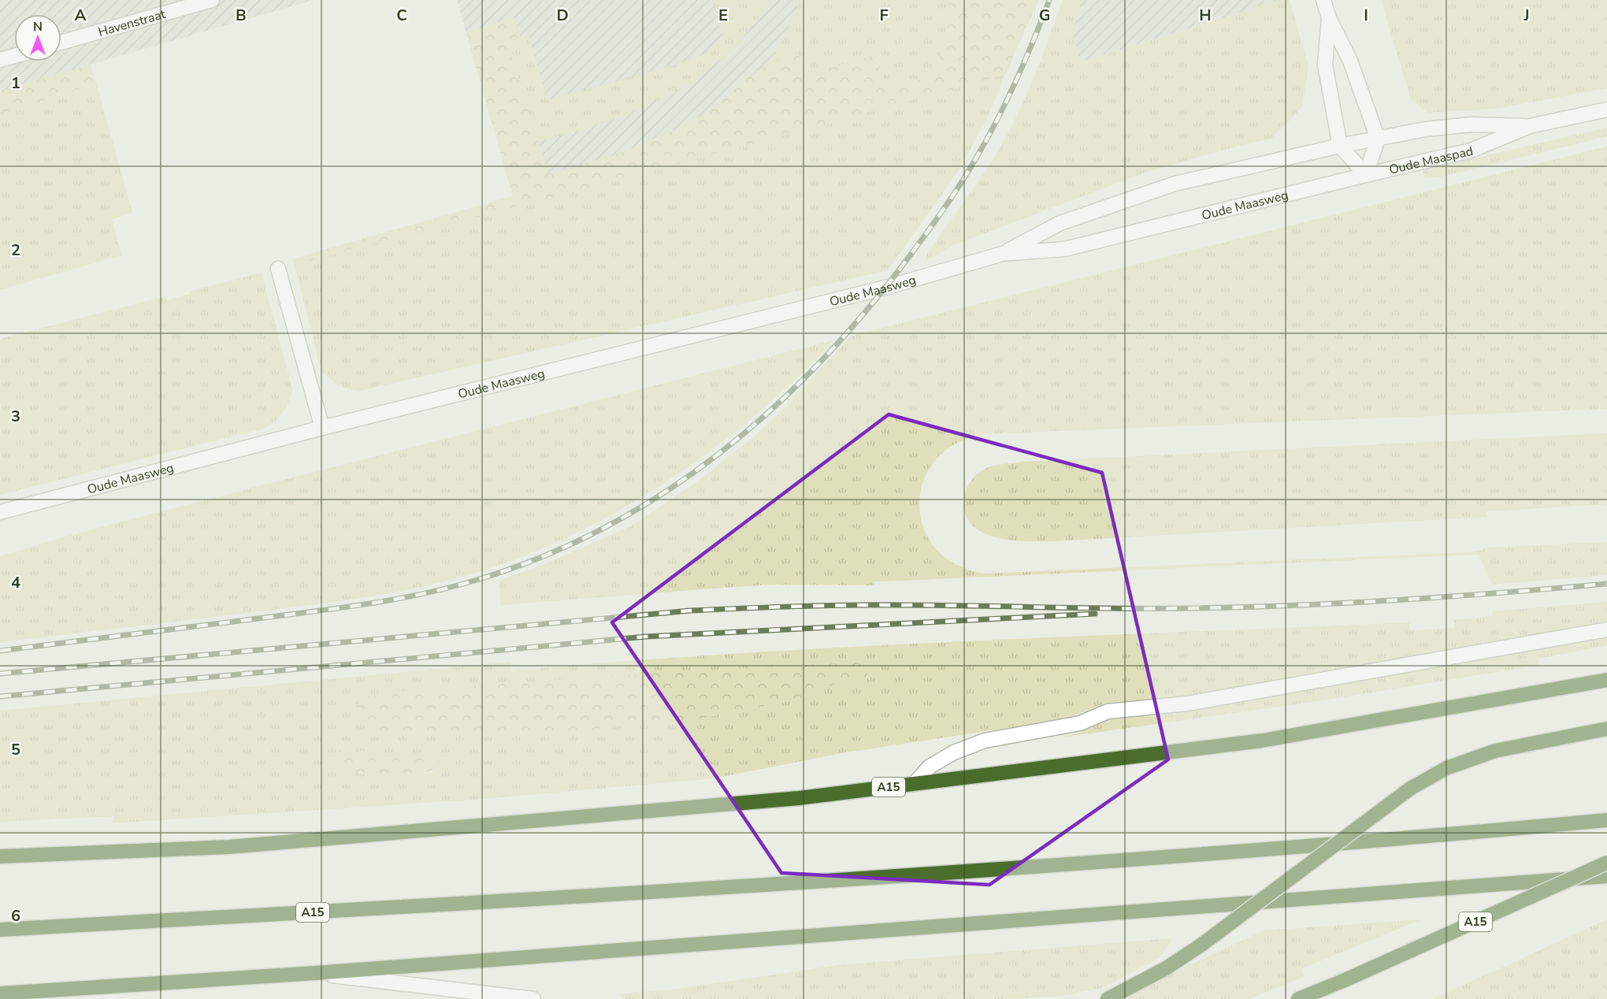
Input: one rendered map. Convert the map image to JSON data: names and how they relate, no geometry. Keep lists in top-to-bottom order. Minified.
{"streets":{"highway":["A15"],"street":["Havenstraat","Oude Maaspad","Oude Maasweg"]},"crossings":[["Oude Maaspad","Oude Maasweg"]],"north":"top","grid":{"columns":["A","B","C","D","E","F","G","H","I","J"],"rows":["1","2","3","4","5","6"]}}
